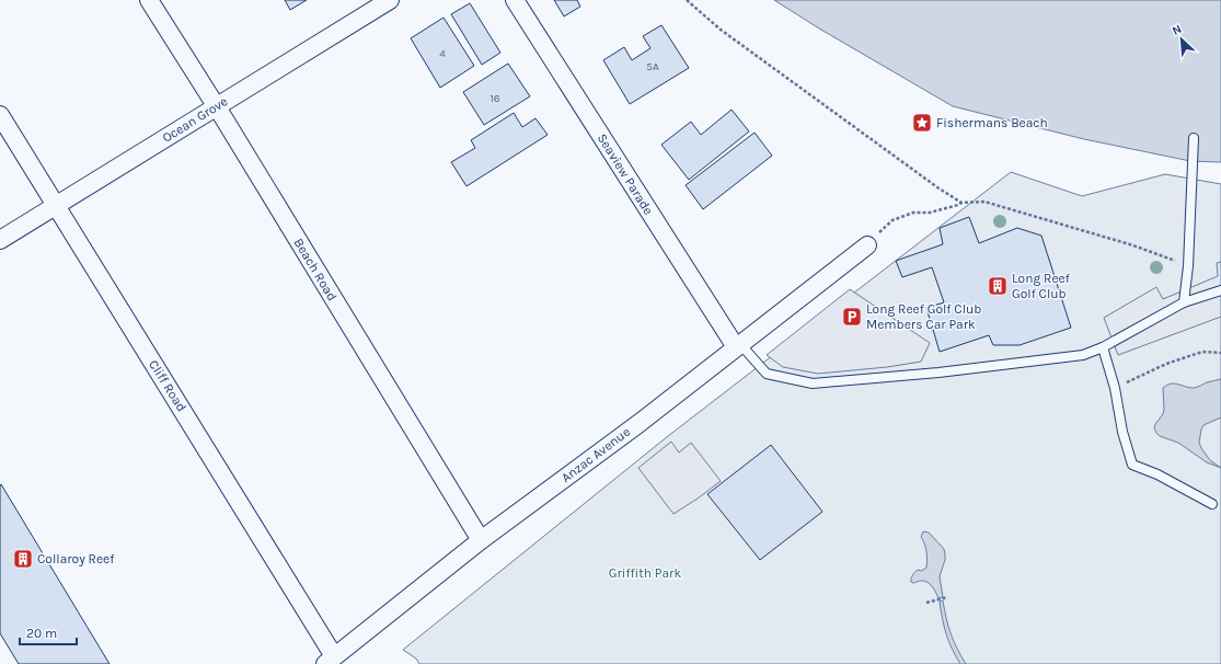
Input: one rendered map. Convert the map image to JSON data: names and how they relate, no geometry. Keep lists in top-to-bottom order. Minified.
{"streets":{"street":["Ocean Grove","Seaview Parade","Beach Road","Cliff Road","Anzac Avenue"]},"crossings":[["Ocean Grove","Beach Road"],["Ocean Grove","Cliff Road"],["Seaview Parade","Anzac Avenue"],["Beach Road","Anzac Avenue"],["Cliff Road","Anzac Avenue"]],"parks":["Griffith Park"],"places":{"place":["Fishermans Beach"],"building":["Long Reef Golf Club","Collaroy Reef"],"parking":["Long Reef Golf Club Members Car Park"]},"house_numbers":["4","5A","16"],"scale_bar":"20 m","north":"top left"}
